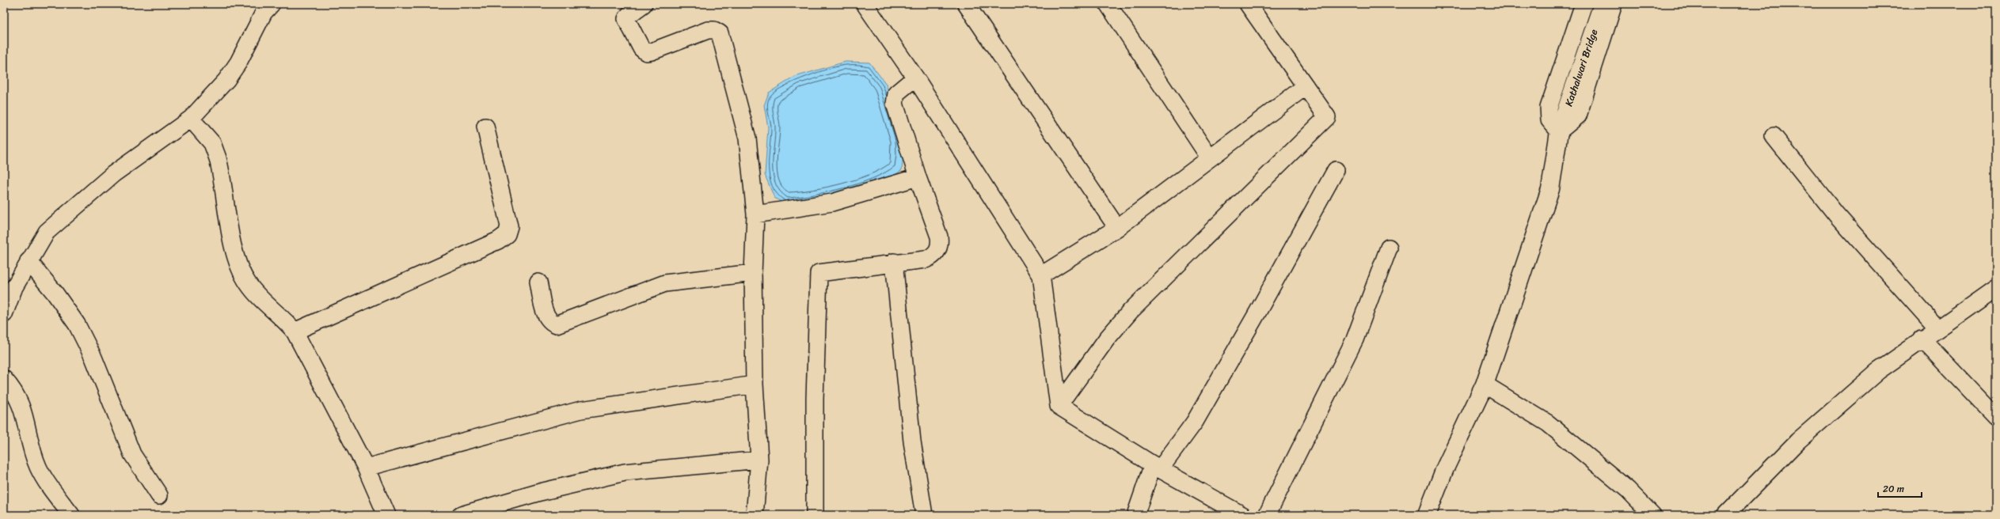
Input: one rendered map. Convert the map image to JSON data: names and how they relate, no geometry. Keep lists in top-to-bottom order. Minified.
{"streets":{"main road":["Kathalwari Bridge"]},"scale_bar":"20 m"}
